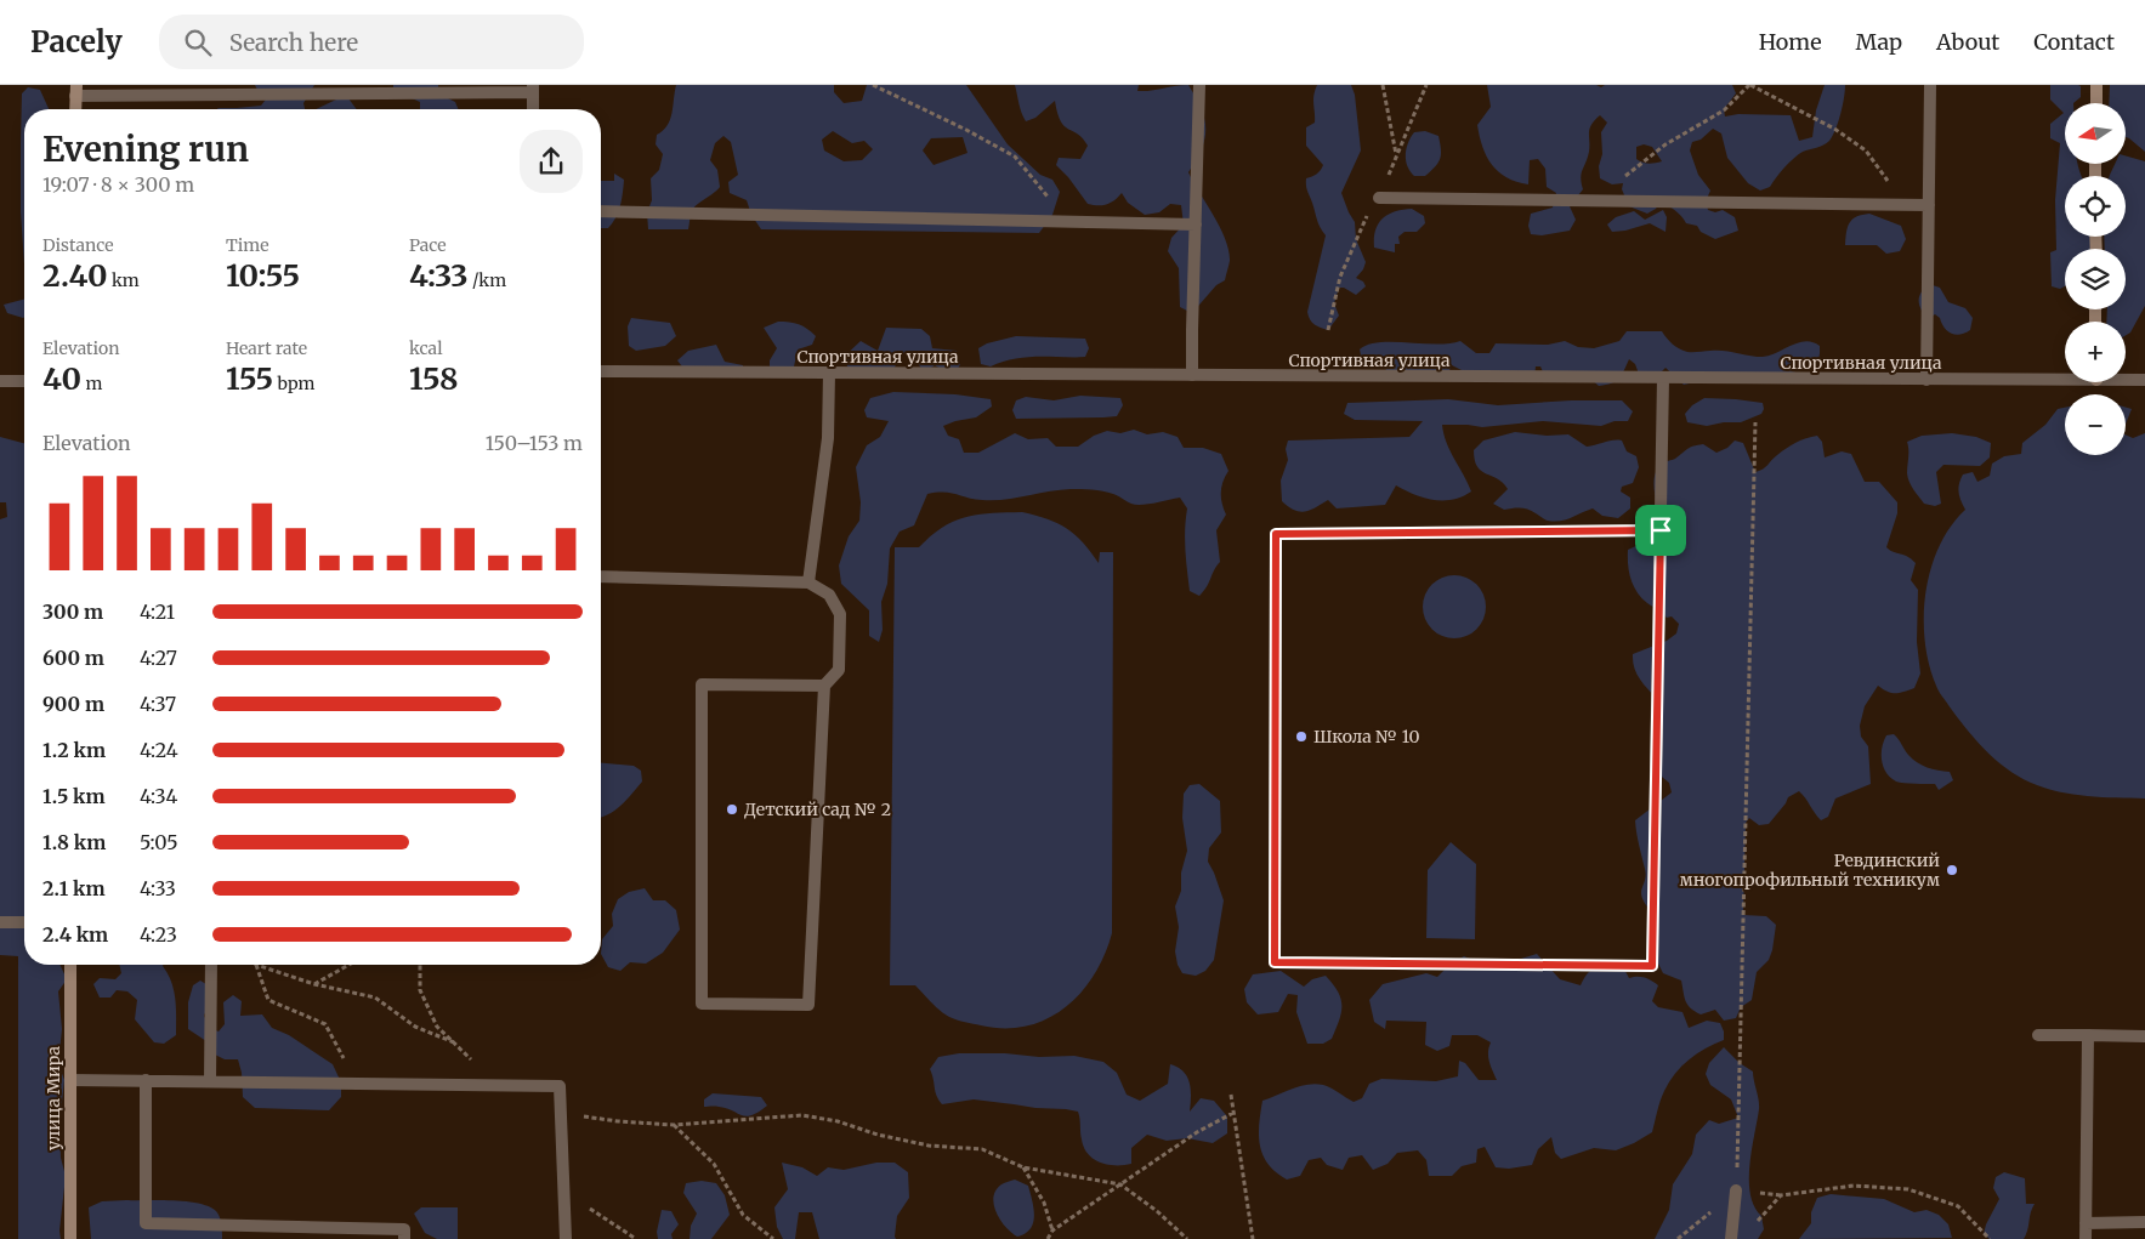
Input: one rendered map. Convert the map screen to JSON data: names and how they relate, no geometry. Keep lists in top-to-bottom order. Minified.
{"streets":{"street":["Спортивная улица","улица Мира"]},"places":["Школа № 10","Детский сад № 2","Ревдинский многопрофильный техникум"],"north":"left","page":{"header":"Pacely","search":"Search here","nav":["Home","Map","About","Contact"],"map_buttons":["+","−"],"heading":["Evening run","19:07 · 8 × 300 m"],"stats":[["Distance","2.40 km"],["Time","10:55"],["Pace","4:33 /km"],["Elevation","40 m"],["Heart rate","155 bpm"],["kcal","158"]],"chart":["Elevation","150–153 m"],"list":[{"name":"300 m","note":"4:21"},{"name":"600 m","note":"4:27"},{"name":"900 m","note":"4:37"},{"name":"1.2 km","note":"4:24"},{"name":"1.5 km","note":"4:34"},{"name":"1.8 km","note":"5:05"},{"name":"2.1 km","note":"4:33"},{"name":"2.4 km","note":"4:23"}]}}
